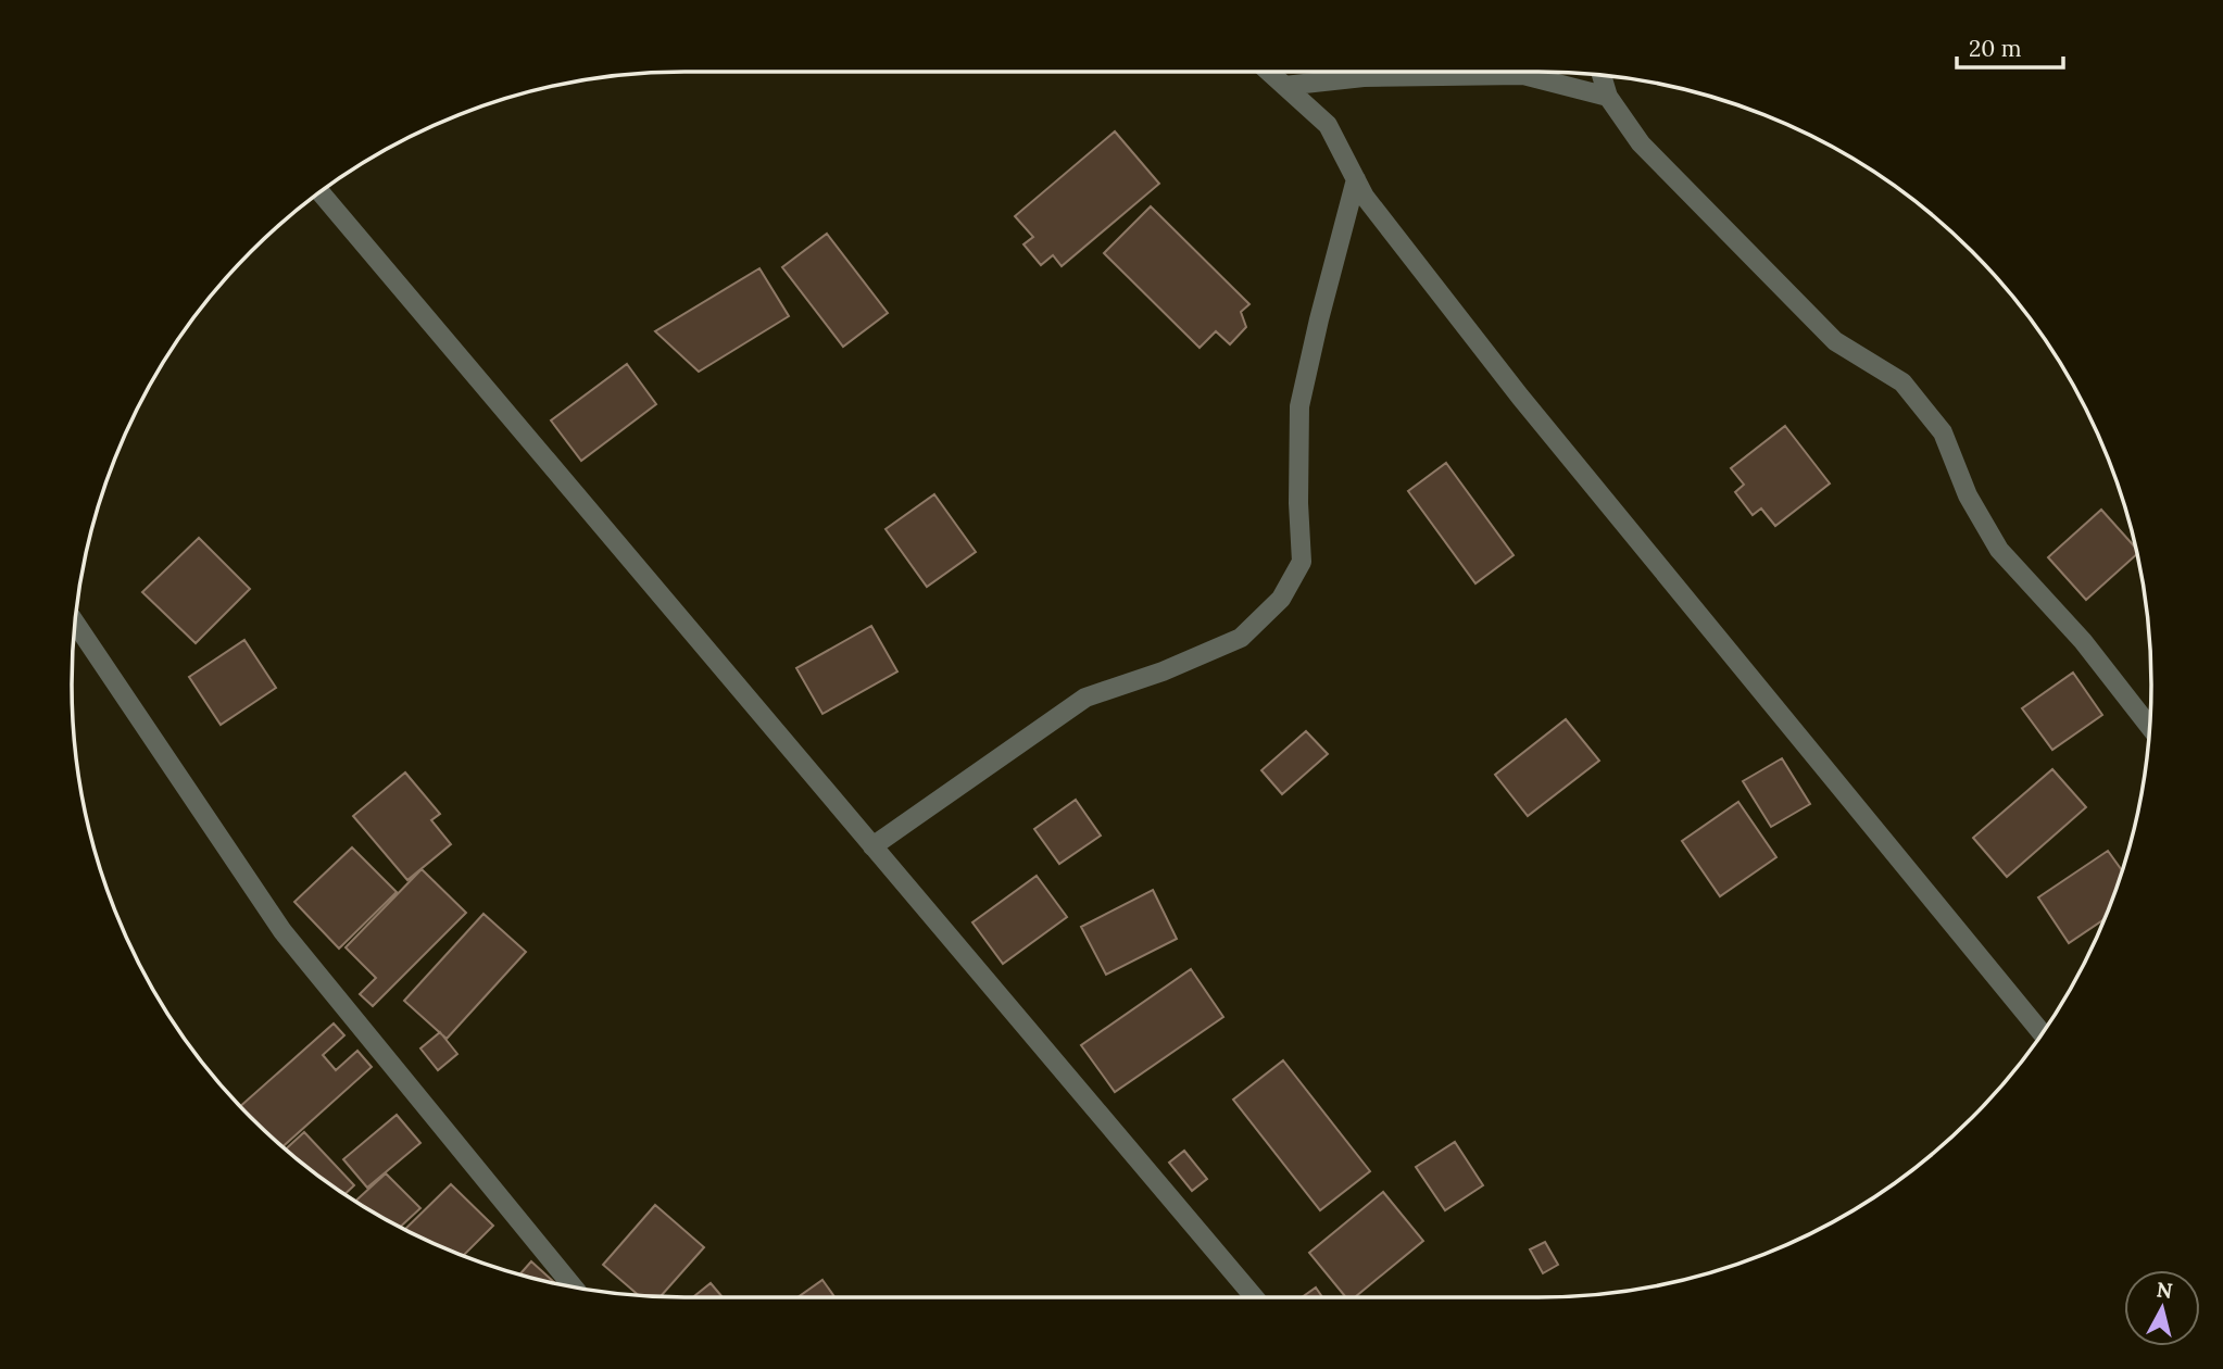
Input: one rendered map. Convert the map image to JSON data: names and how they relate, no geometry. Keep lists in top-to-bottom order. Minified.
{"scale_bar":"20 m","north":"top"}
